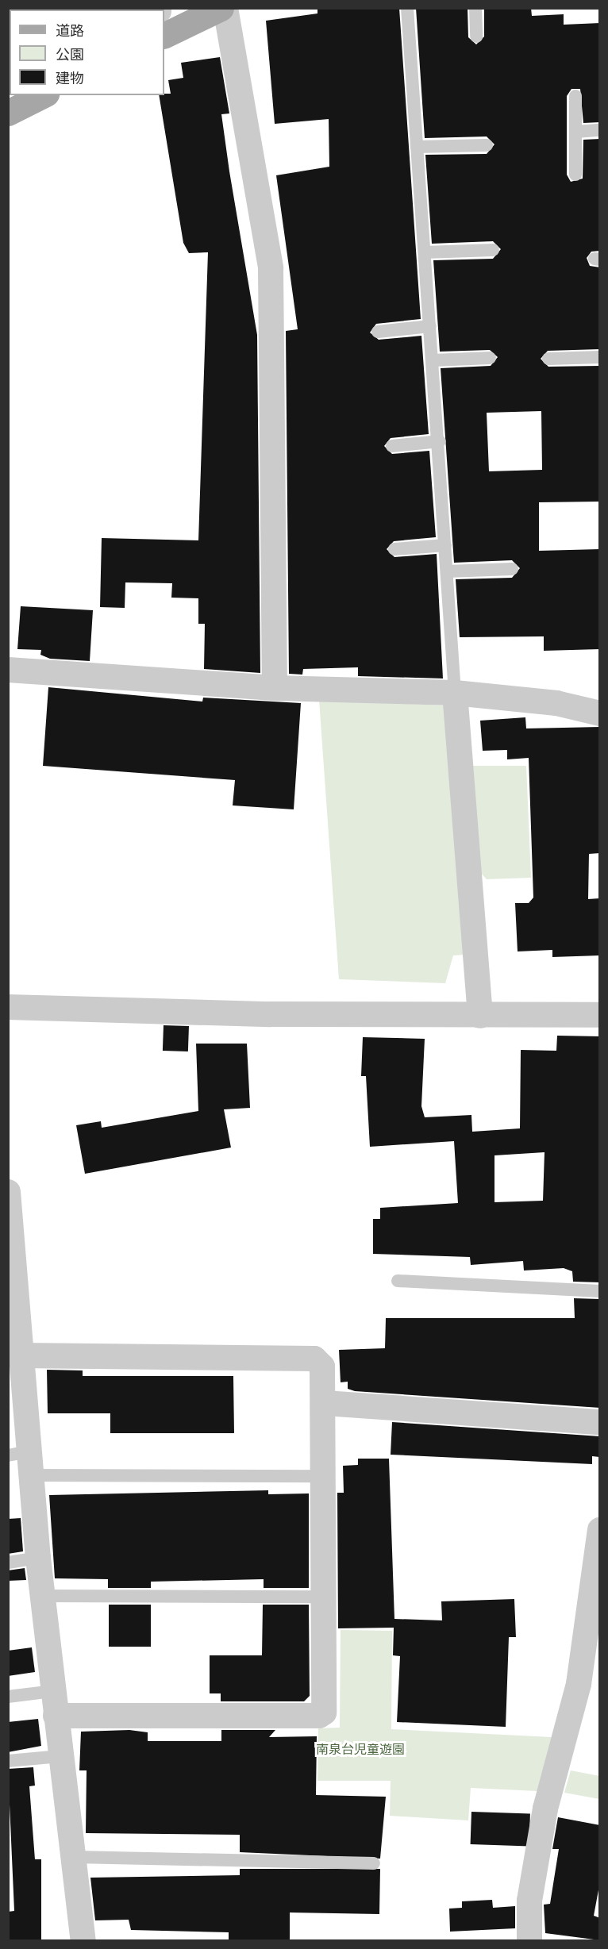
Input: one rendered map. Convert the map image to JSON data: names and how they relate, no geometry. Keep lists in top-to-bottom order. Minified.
{"parks":["南泉台児童遊園"],"legend":["道路","公園","建物"]}
